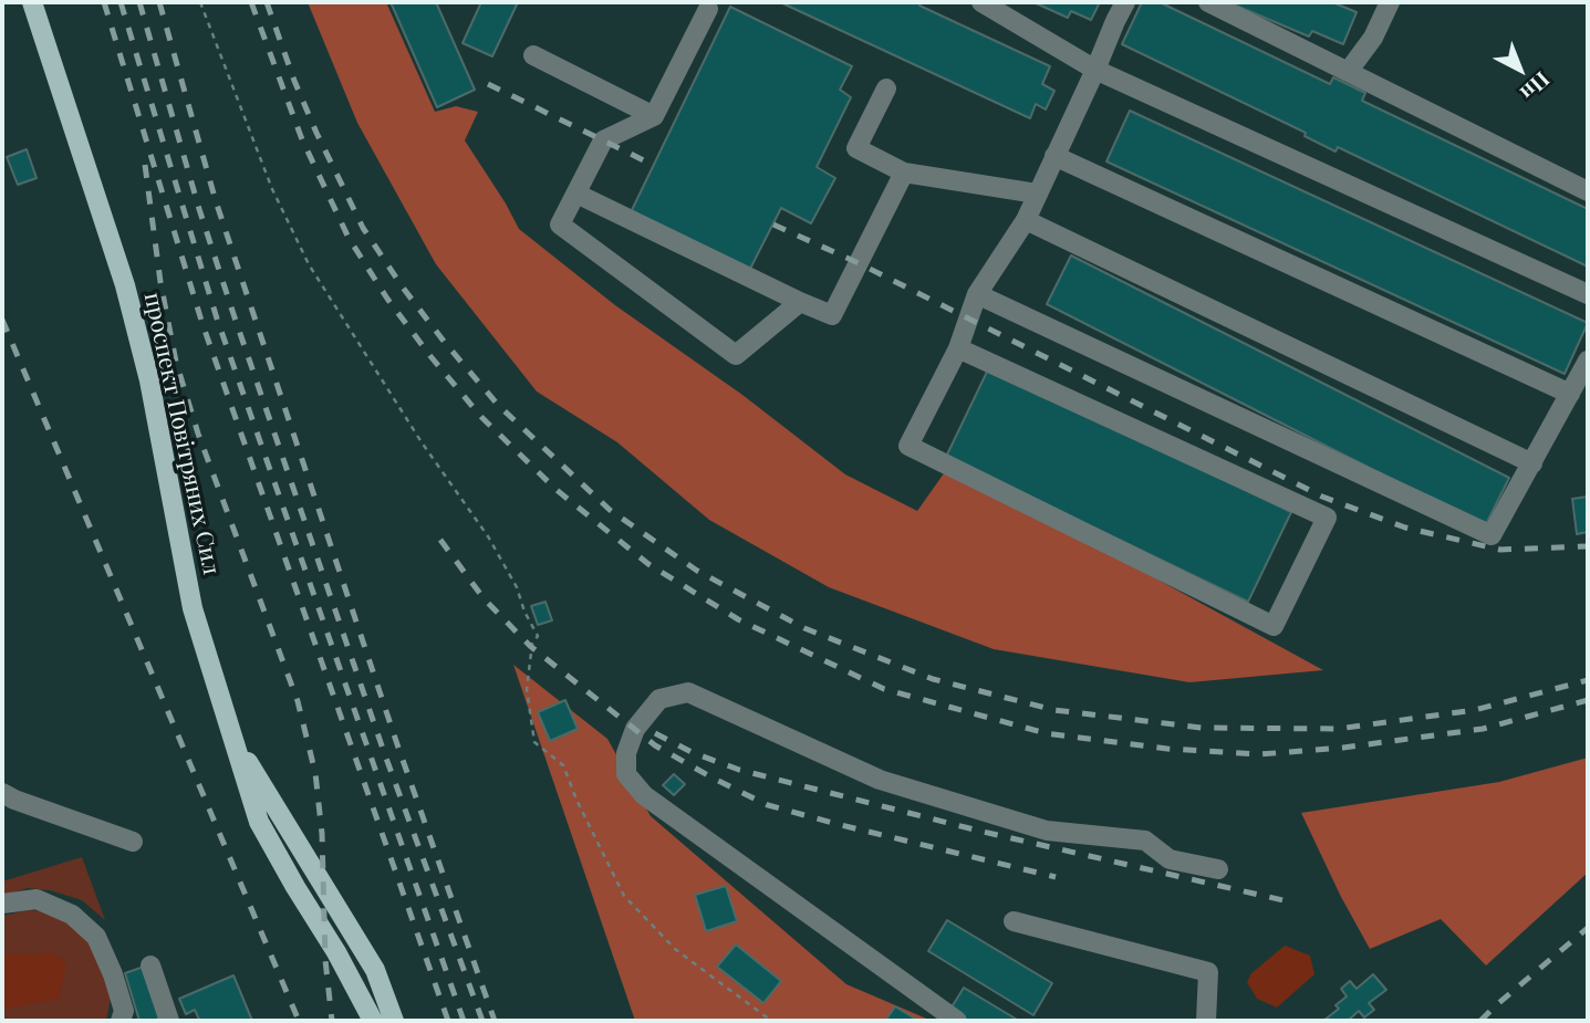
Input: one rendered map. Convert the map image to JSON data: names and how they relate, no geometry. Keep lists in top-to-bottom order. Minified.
{"streets":{"main road":["проспект Повітряних Сил"]},"north":"bottom right"}
